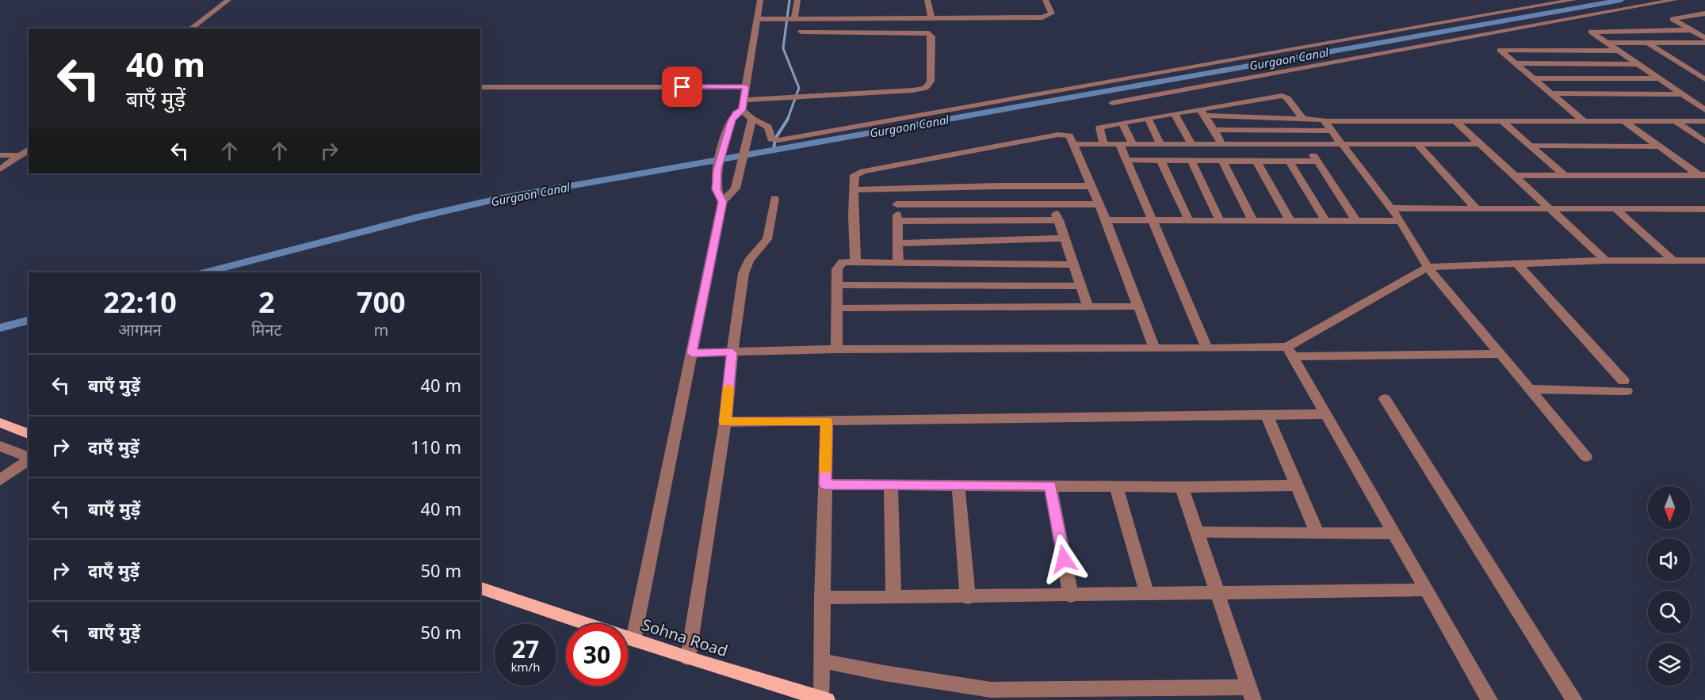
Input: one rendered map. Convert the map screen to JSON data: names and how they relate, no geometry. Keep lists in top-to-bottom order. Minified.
{"streets":{"main road":["Sohna Road"]},"water":["Gurgaon Canal"],"north":"bottom","page":{"turn":["40 m","बाएँ मुड़ें"],"eta":["22:10","आगमन","2","मिनट","700","m"],"list":[{"name":"बाएँ मुड़ें","value":"40 m"},{"name":"दाएँ मुड़ें","value":"110 m"},{"name":"बाएँ मुड़ें","value":"40 m"},{"name":"दाएँ मुड़ें","value":"50 m"},{"name":"बाएँ मुड़ें","value":"50 m"}],"speed":"27 km/h","limit":"30"}}
